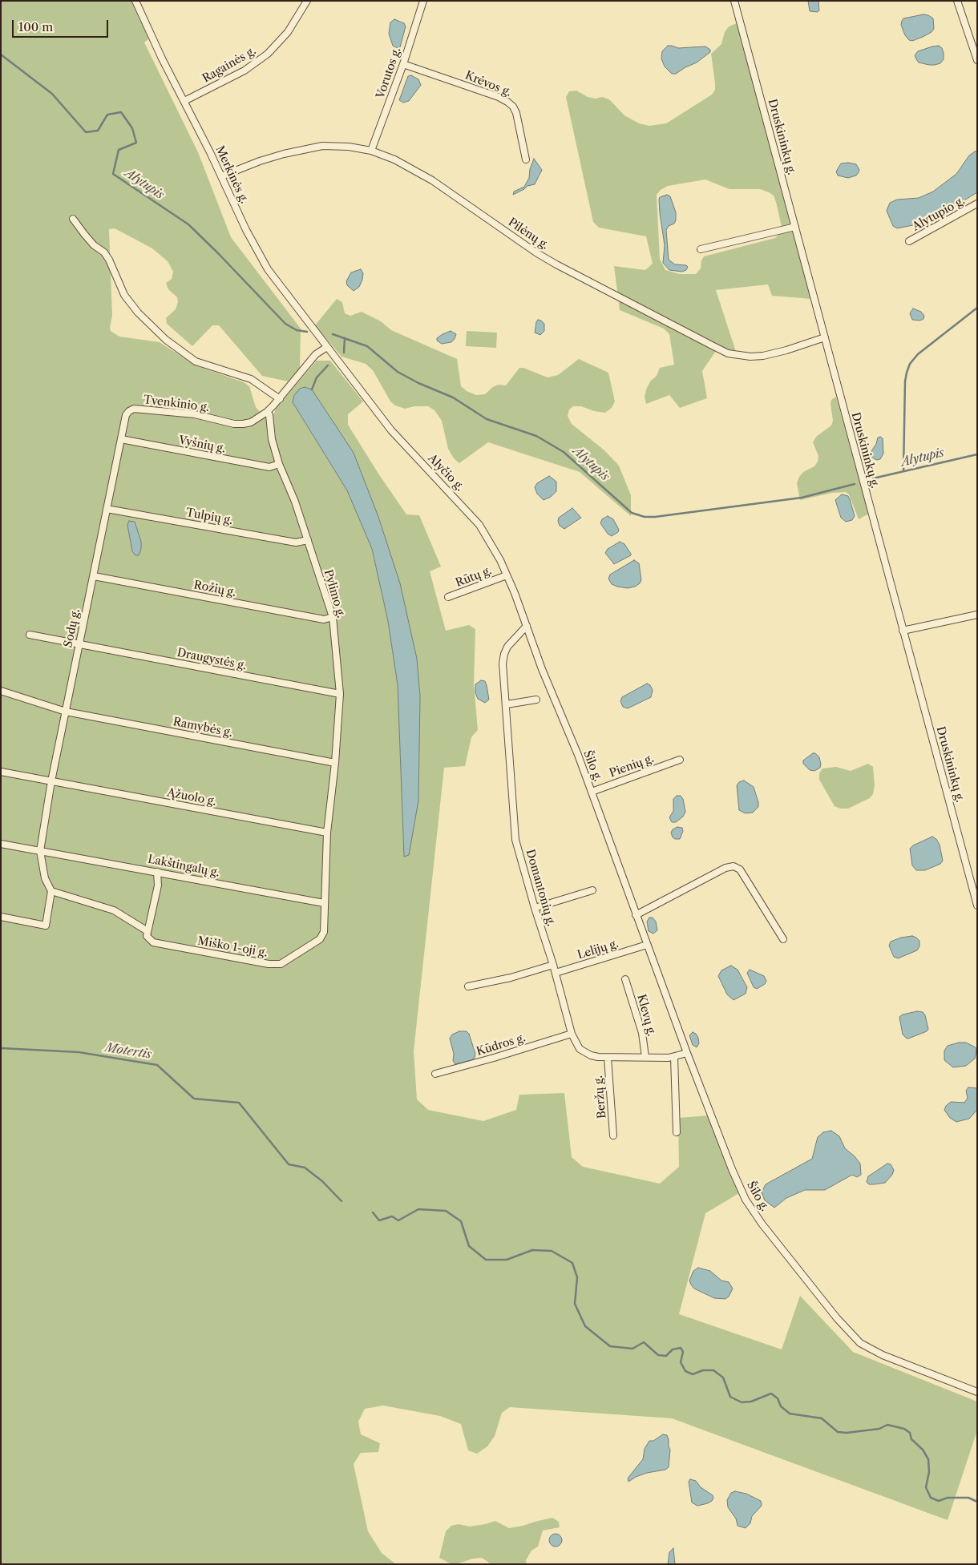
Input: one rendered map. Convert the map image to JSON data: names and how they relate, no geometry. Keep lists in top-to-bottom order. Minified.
{"streets":{"street":["Ragainės g.","Vorutos g.","Krėvos g.","Druskininkų g.","Merkinės g.","Alytupio g.","Pilėnų g.","Tvenkinio g.","Vyšnių g.","Alyčio g.","Tulpių g.","Rūtų g.","Rožių g.","Pylimo g.","Sodų g.","Draugystės g.","Ramybės g.","Šilo g.","Pienių g.","Ąžuolo g.","Lakštingalų g.","Domantonių g.","Miško 1-oji g.","Lelijų g.","Klevų g.","Kūdros g.","Beržų g."]},"crossings":[["Ragainės g.","Merkinės g."],["Vorutos g.","Krėvos g."],["Vorutos g.","Pilėnų g."],["Druskininkų g.","Pilėnų g."],["Merkinės g.","Pilėnų g."],["Merkinės g.","Alyčio g."],["Tvenkinio g.","Pylimo g."],["Tvenkinio g.","Sodų g."],["Vyšnių g.","Pylimo g."],["Vyšnių g.","Sodų g."],["Alyčio g.","Rūtų g."],["Alyčio g.","Šilo g."],["Alyčio g.","Domantonių g."],["Tulpių g.","Pylimo g."],["Tulpių g.","Sodų g."],["Rožių g.","Pylimo g."],["Rožių g.","Sodų g."],["Pylimo g.","Draugystės g."],["Pylimo g.","Ramybės g."],["Pylimo g.","Ąžuolo g."],["Pylimo g.","Lakštingalų g."],["Pylimo g.","Miško 1-oji g."],["Sodų g.","Draugystės g."],["Sodų g.","Ramybės g."],["Sodų g.","Ąžuolo g."],["Sodų g.","Lakštingalų g."],["Sodų g.","Miško 1-oji g."],["Šilo g.","Pienių g."],["Šilo g.","Domantonių g."],["Šilo g.","Lelijų g."],["Lakštingalų g.","Miško 1-oji g."],["Domantonių g.","Lelijų g."],["Domantonių g.","Klevų g."],["Domantonių g.","Kūdros g."],["Domantonių g.","Beržų g."]],"water":["Alytupis","Motertis"],"scale_bar":"100 m"}
